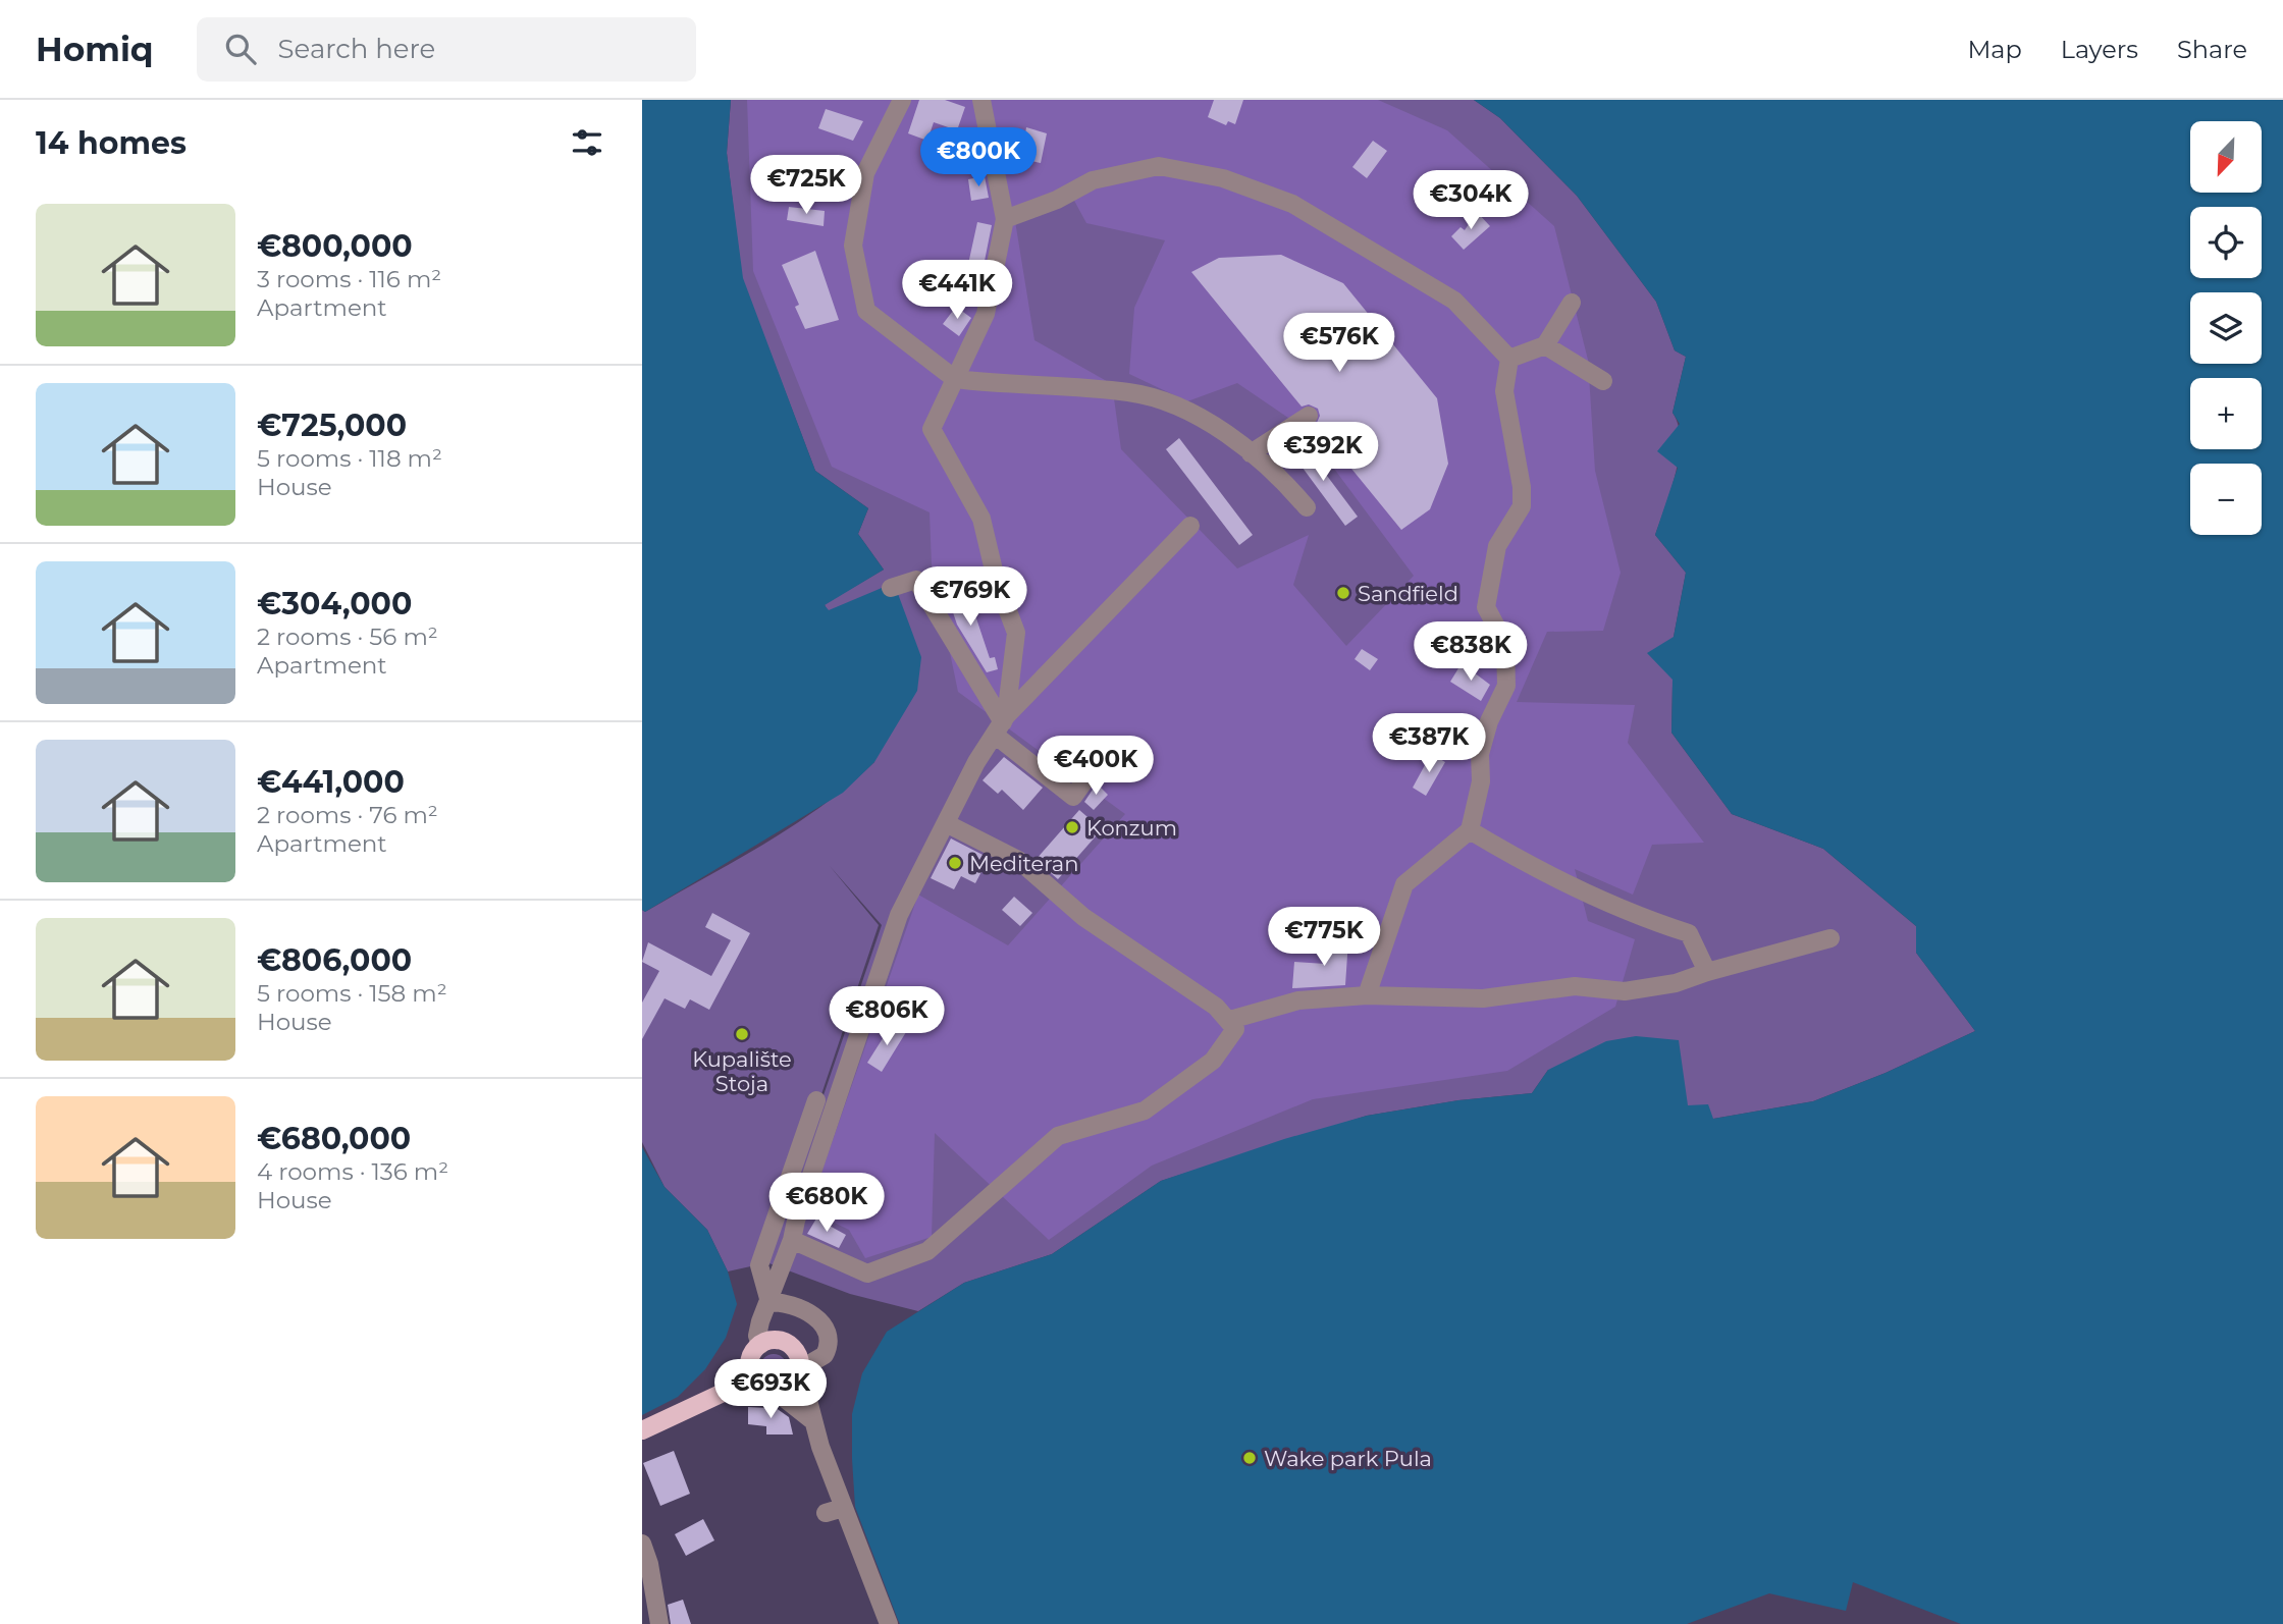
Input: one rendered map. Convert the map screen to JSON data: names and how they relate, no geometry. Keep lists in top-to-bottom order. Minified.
{"places":["Sandfield","Konzum","Mediteran","Kupalište Stoja","Wake park Pula"],"north":"bottom left","page":{"header":"Homiq","search":"Search here","nav":["Map","Layers","Share"],"heading":"14 homes","map_buttons":["+","−"],"price":["€800K","€725K","€304K","€441K","€576K","€392K","€769K","€838K","€387K","€400K","€775K","€806K","€680K","€693K"],"list":[{"name":"€800,000","note":"3 rooms · 116 m² · Apartment"},{"name":"€725,000","note":"5 rooms · 118 m² · House"},{"name":"€304,000","note":"2 rooms · 56 m² · Apartment"},{"name":"€441,000","note":"2 rooms · 76 m² · Apartment"},{"name":"€806,000","note":"5 rooms · 158 m² · House"},{"name":"€680,000","note":"4 rooms · 136 m² · House"}]}}
